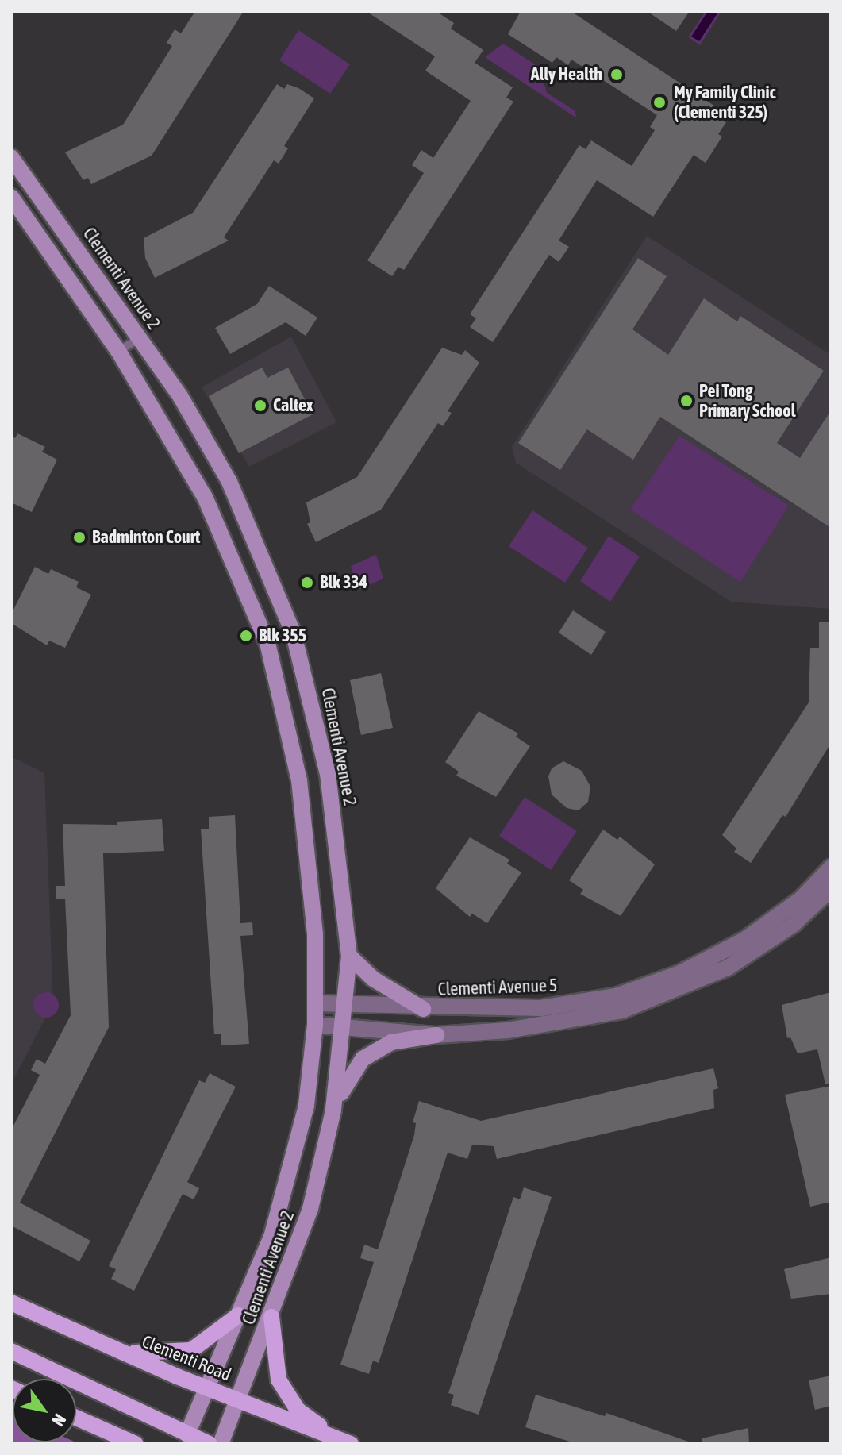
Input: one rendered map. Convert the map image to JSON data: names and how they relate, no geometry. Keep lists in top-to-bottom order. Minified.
{"streets":{"main road":["Clementi Avenue 2","Clementi Road"],"street":["Clementi Avenue 5"]},"crossings":[["Clementi Avenue 2","Clementi Avenue 5"],["Clementi Avenue 2","Clementi Road"]],"places":["Ally Health","My Family Clinic (Clementi 325)","Pei Tong Primary School","Caltex","Badminton Court","Blk 334","Blk 355"],"north":"bottom right"}
